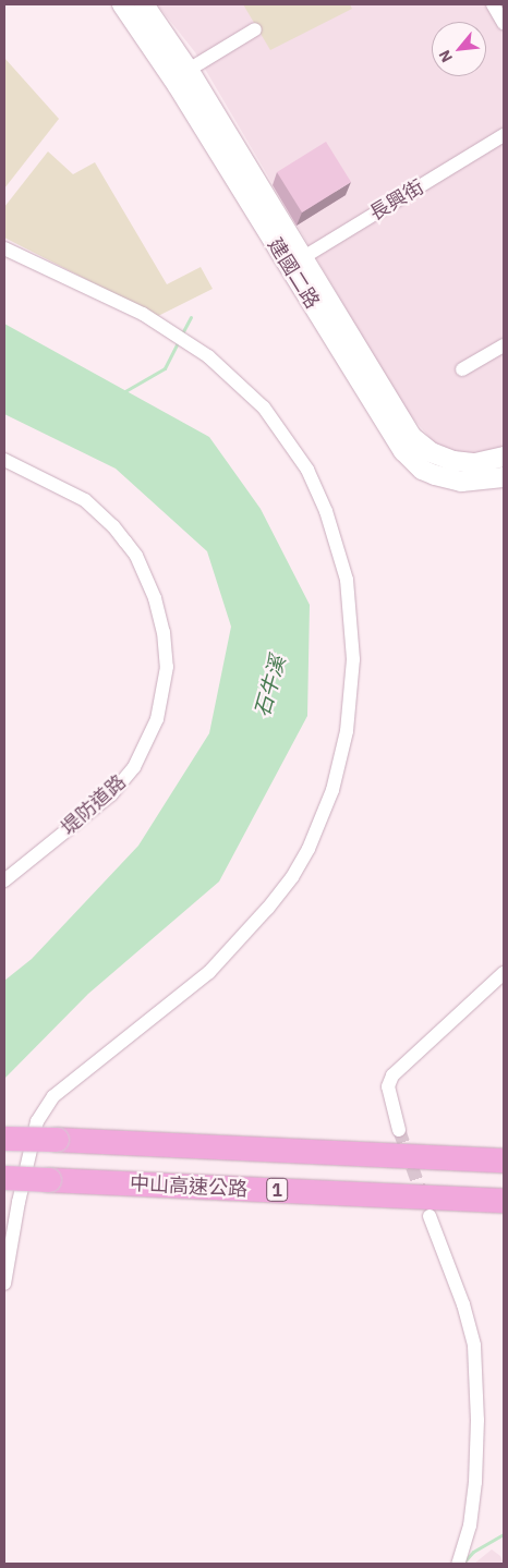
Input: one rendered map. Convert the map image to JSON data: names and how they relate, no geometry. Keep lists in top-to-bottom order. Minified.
{"streets":{"highway":["中山高速公路","1"],"street":["長興街","建國二路","堤防道路"]},"crossings":[["長興街","建國二路"]],"water":["石牛溪"],"north":"bottom left"}
